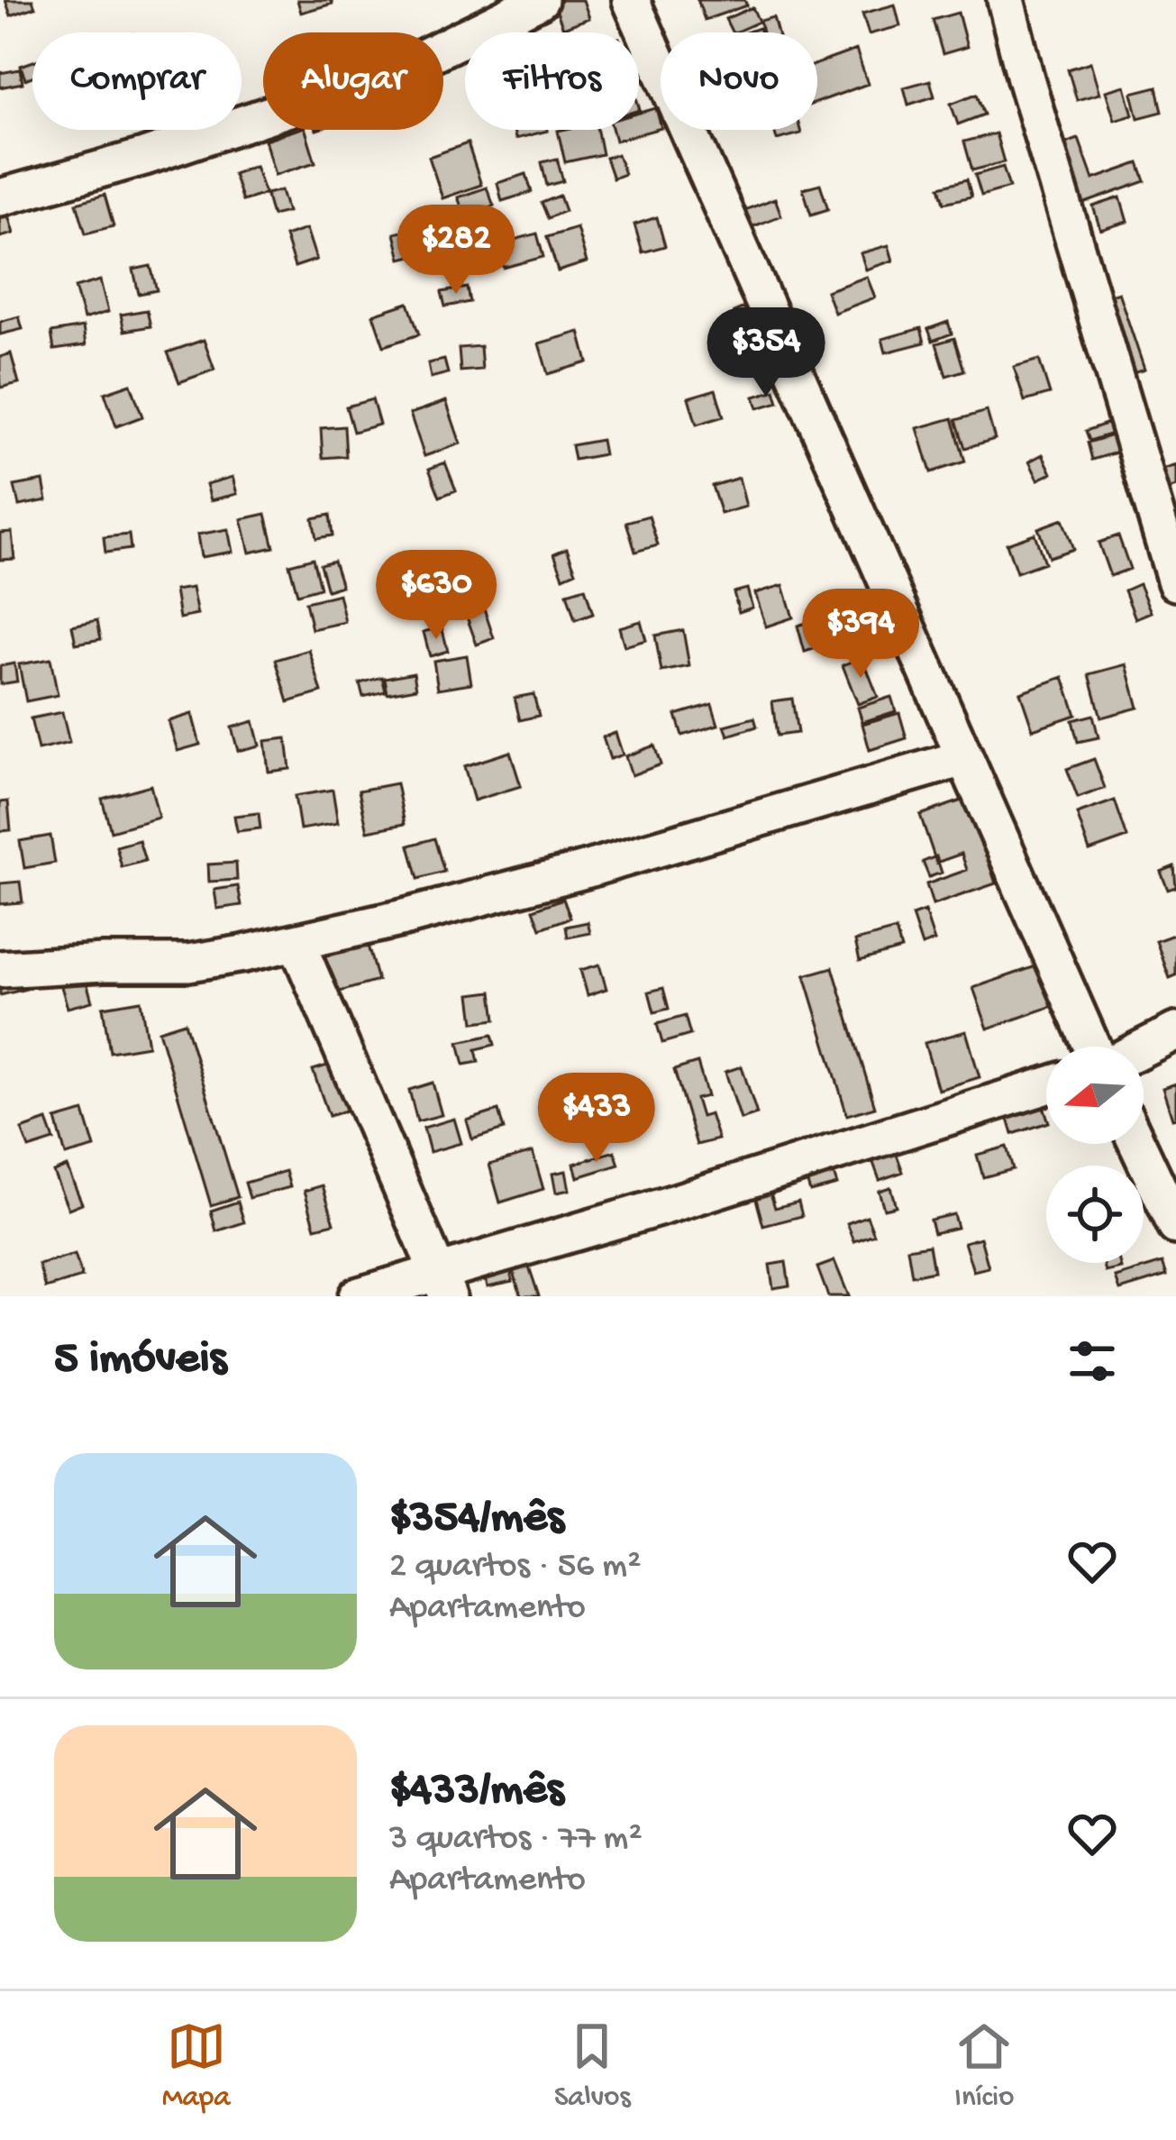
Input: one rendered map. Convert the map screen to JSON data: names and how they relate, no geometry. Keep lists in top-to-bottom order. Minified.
{"north":"left","page":{"chip":["Comprar","Alugar","Filtros","Novo"],"price":["$282","$354","$630","$394","$433"],"heading":"5 imóveis","list":[{"name":"$354/mês","note":"2 quartos · 56 m² · Apartamento"},{"name":"$433/mês","note":"3 quartos · 77 m² · Apartamento"}],"tabs":["Mapa","Salvos","Início"]}}
